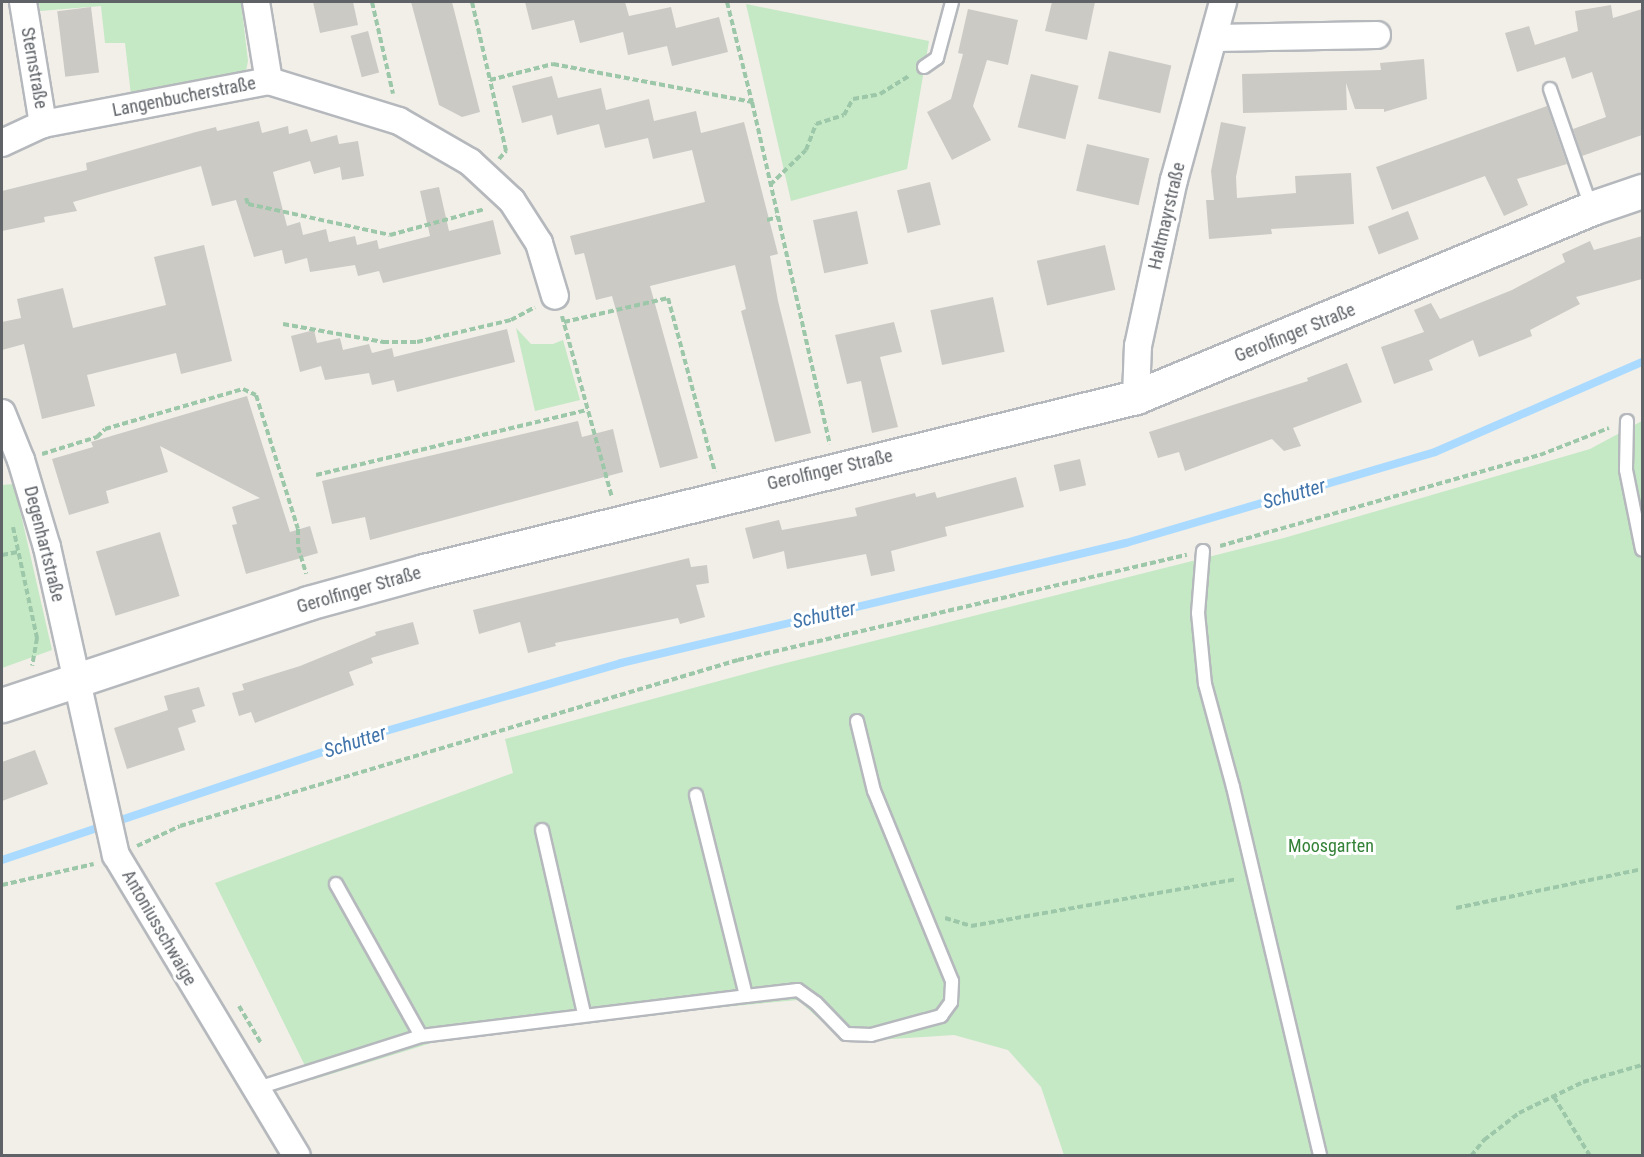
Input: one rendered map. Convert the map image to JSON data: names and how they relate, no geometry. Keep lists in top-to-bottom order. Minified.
{"streets":{"street":["Sternstraße","Langenbucherstraße","Haltmayrstraße","Gerolfinger Straße","Degenhartstraße","Antoniusschwaige"]},"crossings":[["Sternstraße","Langenbucherstraße"],["Haltmayrstraße","Gerolfinger Straße"],["Gerolfinger Straße","Degenhartstraße"],["Gerolfinger Straße","Antoniusschwaige"],["Degenhartstraße","Antoniusschwaige"]],"water":["Schutter"],"parks":["Moosgarten"]}
